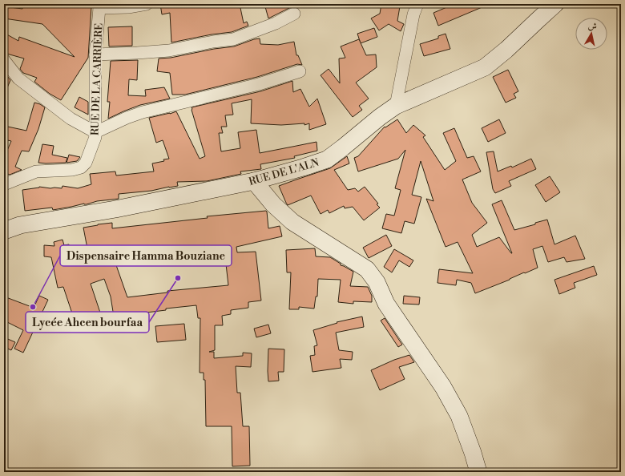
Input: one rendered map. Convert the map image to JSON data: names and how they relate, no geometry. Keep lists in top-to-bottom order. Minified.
{"streets":{"main road":["RUE DE L'ALN"],"street":["RUE DE LA CARRIÈRE"]},"places":["Lycée Ahcen bourfaa","Dispensaire Hamma Bouziane"],"north":"top"}
